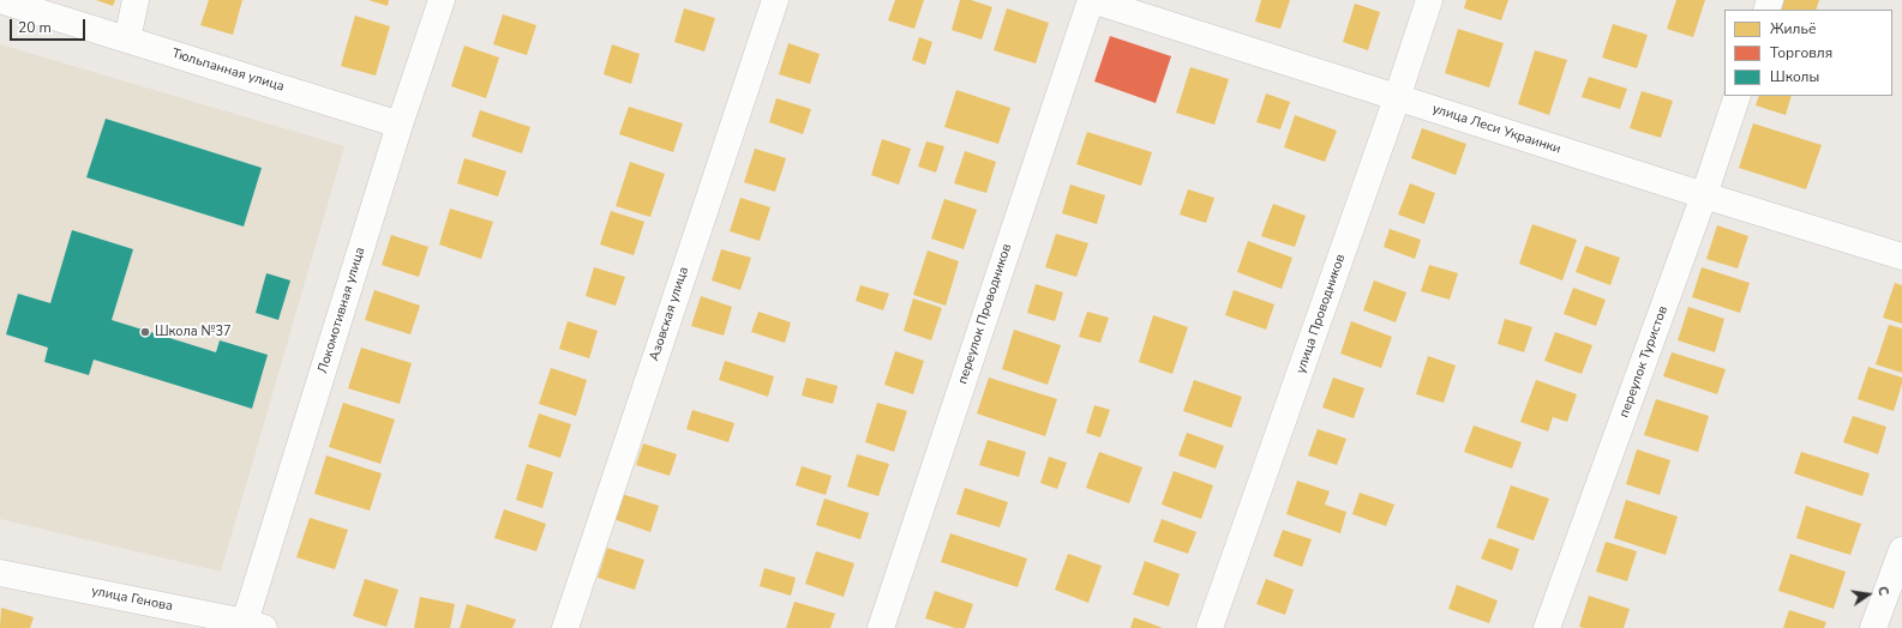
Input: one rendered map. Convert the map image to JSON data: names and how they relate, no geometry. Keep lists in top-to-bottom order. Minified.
{"streets":{"street":["Тюльпанная улица","улица Леси Украинки","Локомотивная улица","Азовская улица","переулок Проводников","улица Проводников","переулок Туристов","улица Генова"]},"crossings":[["Тюльпанная улица","Локомотивная улица"],["улица Леси Украинки","переулок Проводников"],["улица Леси Украинки","улица Проводников"],["улица Леси Украинки","переулок Туристов"],["Локомотивная улица","улица Генова"]],"places":["Школа №37"],"legend":["Жильё","Торговля","Школы"],"scale_bar":"20 m","north":"right"}
